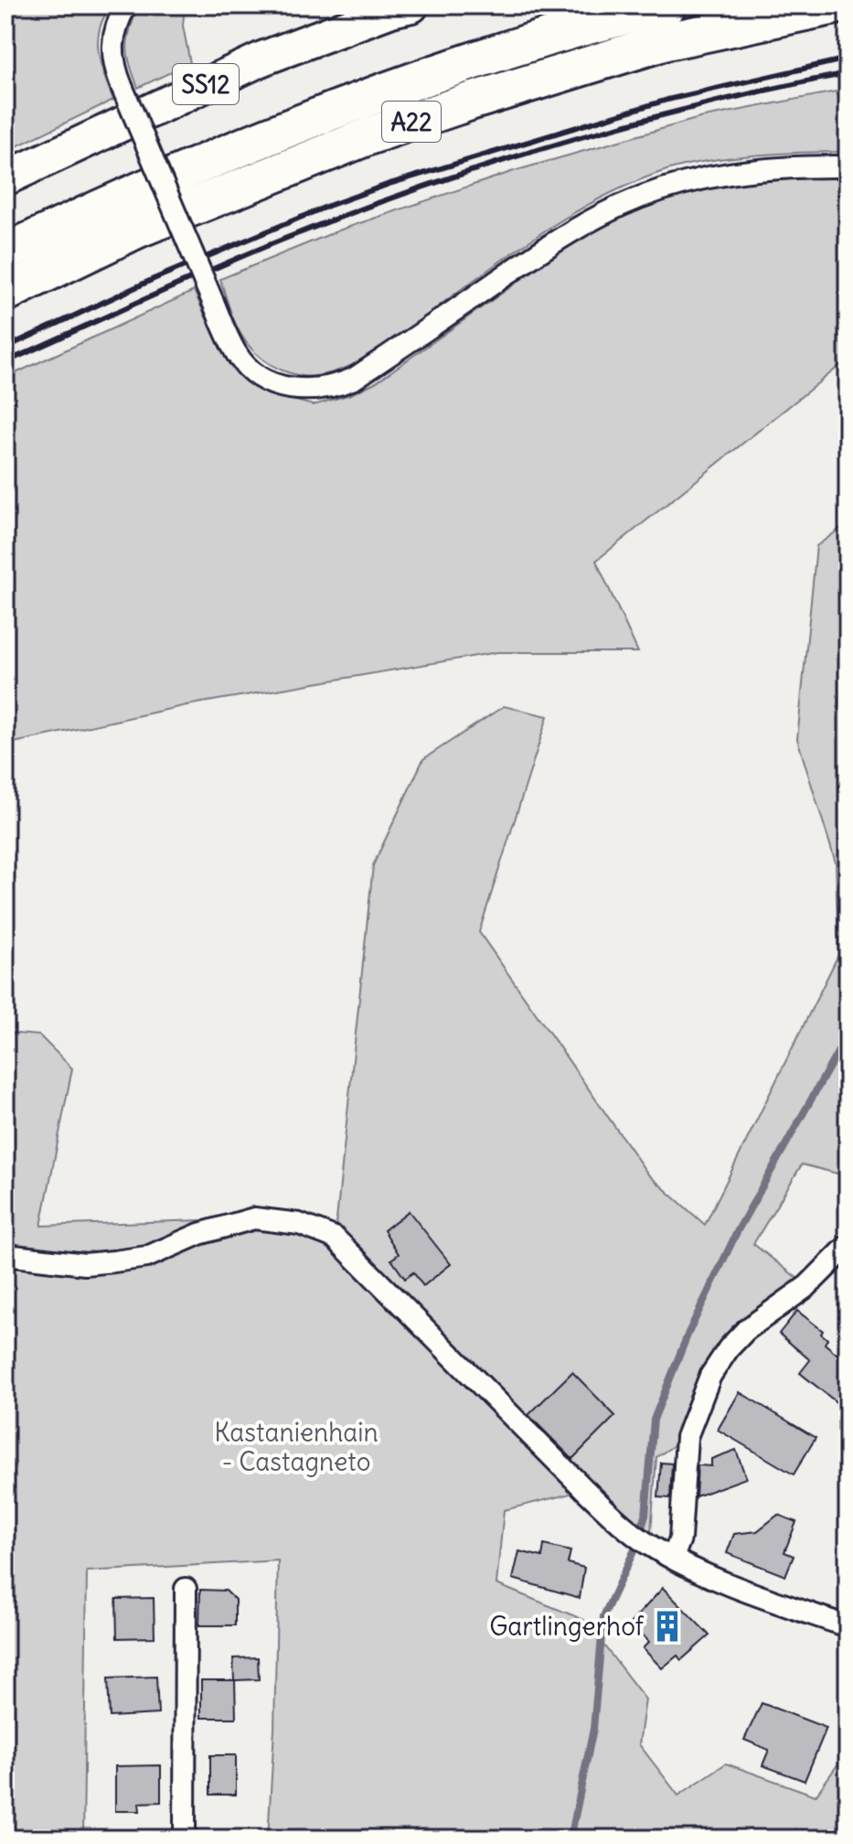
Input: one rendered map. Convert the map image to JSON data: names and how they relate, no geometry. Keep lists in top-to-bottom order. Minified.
{"streets":{"highway":["A22"],"main road":["SS12"]},"parks":["Kastanienhain - Castagneto"],"places":{"building":["Gartlingerhof"]}}
